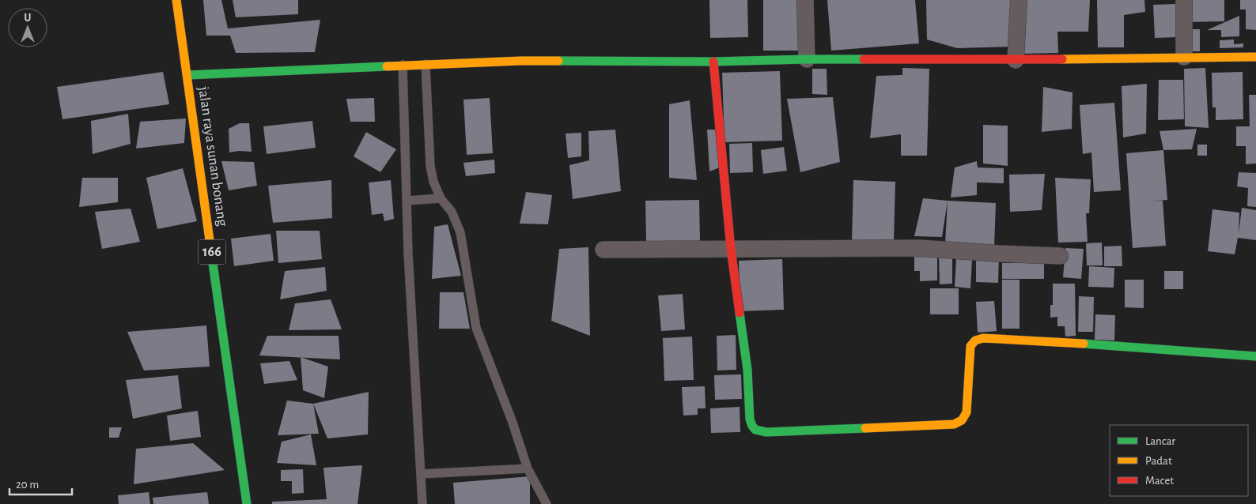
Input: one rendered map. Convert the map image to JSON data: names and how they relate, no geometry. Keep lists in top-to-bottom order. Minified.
{"streets":{"street":["jalan raya sunan bonang","166"]},"legend":["Lancar","Padat","Macet"],"scale_bar":"20 m","north":"top"}
